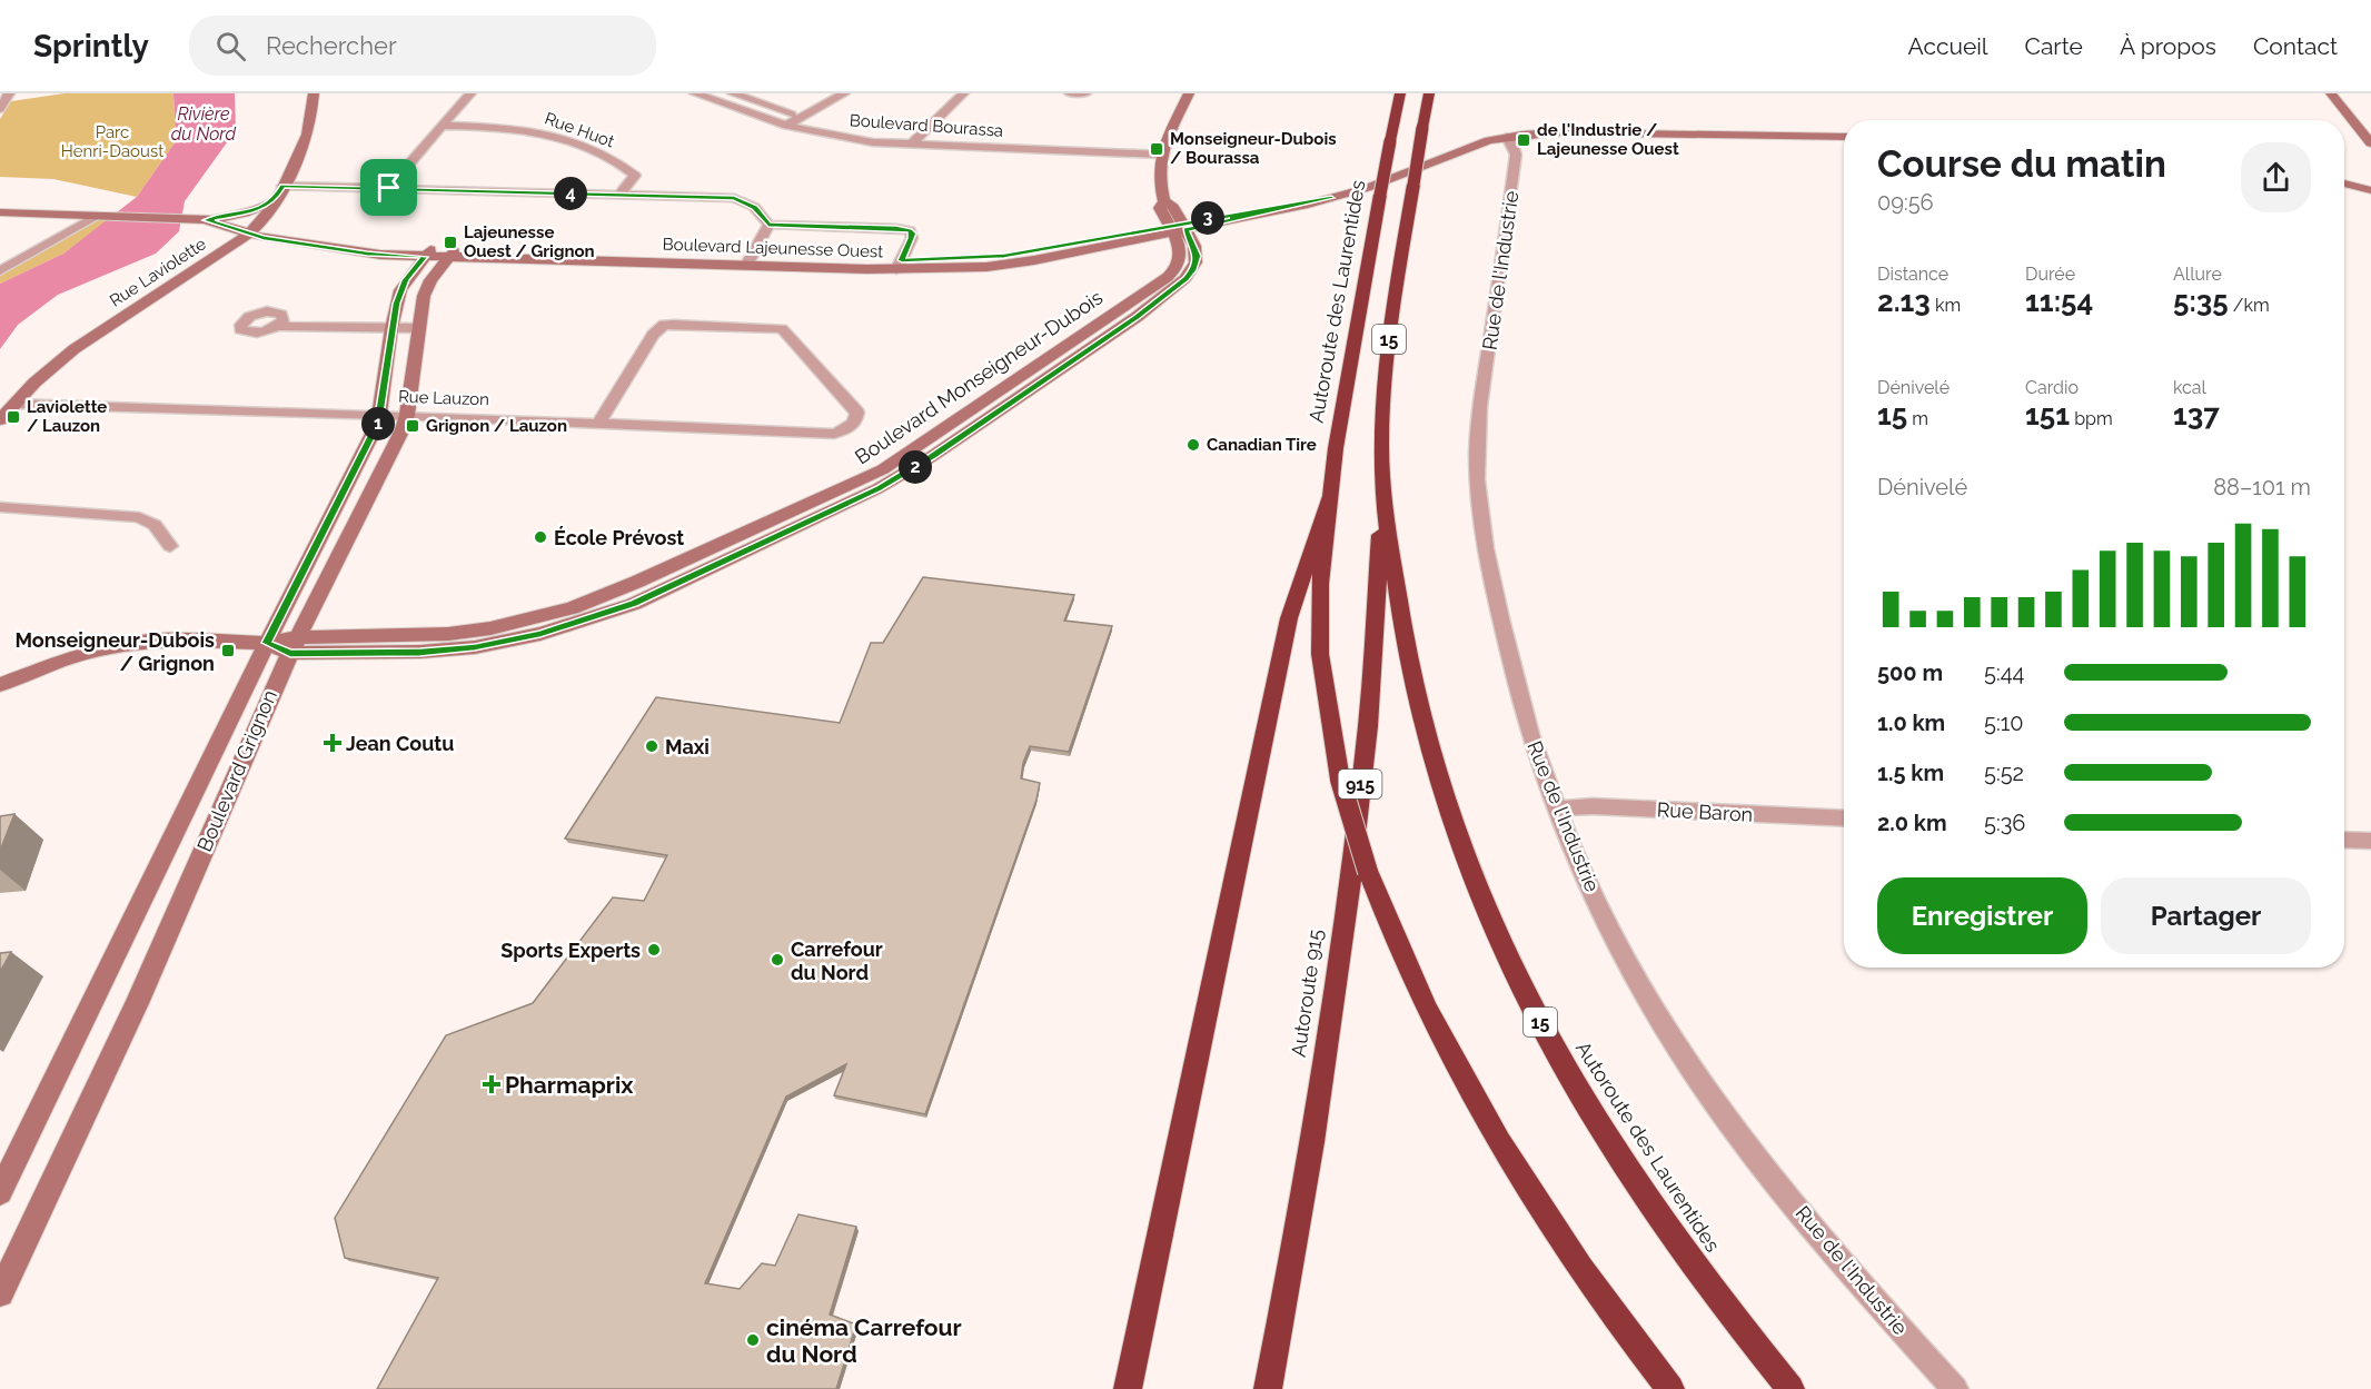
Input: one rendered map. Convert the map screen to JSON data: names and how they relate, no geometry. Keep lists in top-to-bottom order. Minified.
{"streets":{"highway":["Autoroute des Laurentides","15","915","Autoroute 915"],"street":["Boulevard Bourassa","Rue Huot","Boulevard Lajeunesse Ouest","Rue de l'Industrie","Rue Laviolette","Boulevard Monseigneur-Dubois","Rue Lauzon","Boulevard Grignon","Rue Baron"]},"crossings":[["Boulevard Bourassa","Boulevard Monseigneur-Dubois"],["Boulevard Lajeunesse Ouest","Rue de l'Industrie"],["Boulevard Lajeunesse Ouest","Rue Laviolette"],["Boulevard Lajeunesse Ouest","Boulevard Monseigneur-Dubois"],["Boulevard Lajeunesse Ouest","Boulevard Grignon"],["Rue de l'Industrie","Rue Baron"],["Rue Laviolette","Rue Lauzon"],["Autoroute des Laurentides","Autoroute 915"],["Boulevard Monseigneur-Dubois","Boulevard Grignon"],["Rue Lauzon","Boulevard Grignon"]],"water":["Rivière du Nord"],"parks":["Parc Henri-Daoust"],"places":{"transit":["de l'Industrie / Lajeunesse Ouest","Monseigneur-Dubois / Bourassa","Lajeunesse Ouest / Grignon","Laviolette / Lauzon","Grignon / Lauzon","Monseigneur-Dubois / Grignon"],"other":["Canadian Tire","École Prévost","Maxi","Sports Experts","Carrefour du Nord","cinéma Carrefour du Nord"],"health":["Jean Coutu","Pharmaprix"]},"page":{"header":"Sprintly","search":"Rechercher","nav":["Accueil","Carte","À propos","Contact"],"heading":["Course du matin","09:56"],"pins":["4","3","1","2"],"stats":[["Distance","2.13 km"],["Durée","11:54"],["Allure","5:35 /km"],["Dénivelé","15 m"],["Cardio","151 bpm"],["kcal","137"]],"chart":["Dénivelé","88–101 m"],"list":[{"name":"500 m","note":"5:44"},{"name":"1.0 km","note":"5:10"},{"name":"1.5 km","note":"5:52"},{"name":"2.0 km","note":"5:36"}],"buttons":["Enregistrer","Partager"]}}
